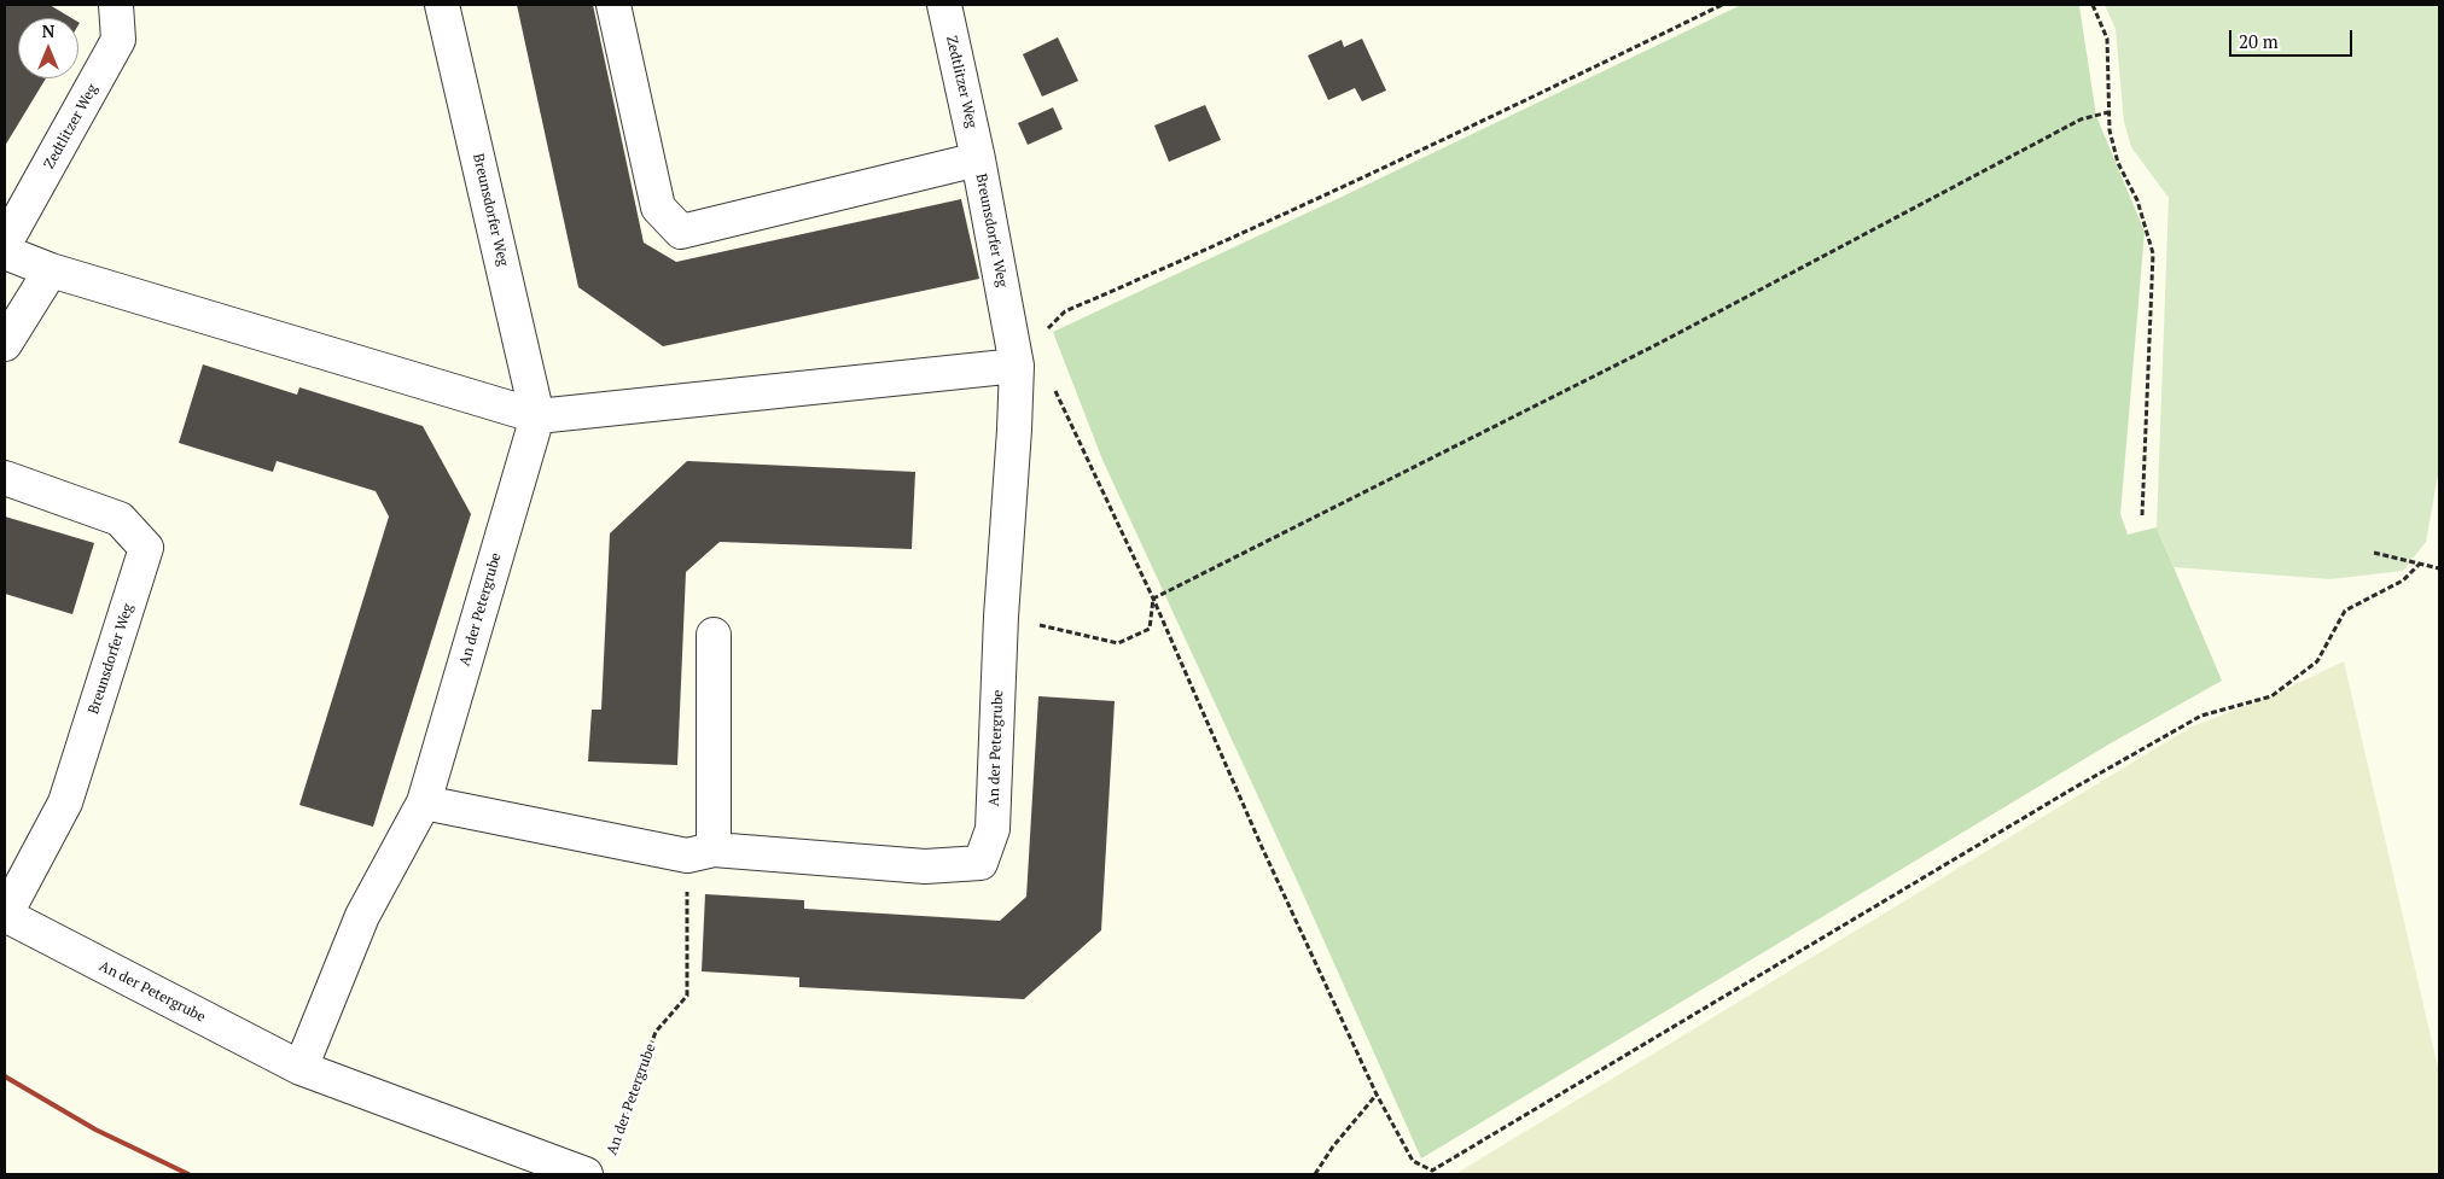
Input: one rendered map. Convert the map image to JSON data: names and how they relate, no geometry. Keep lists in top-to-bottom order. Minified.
{"streets":{"street":["Zedtlitzer Weg","Breunsdorfer Weg","An der Petergrube"]},"crossings":[["Zedtlitzer Weg","Breunsdorfer Weg"],["Breunsdorfer Weg","An der Petergrube"]],"scale_bar":"20 m","north":"top"}
